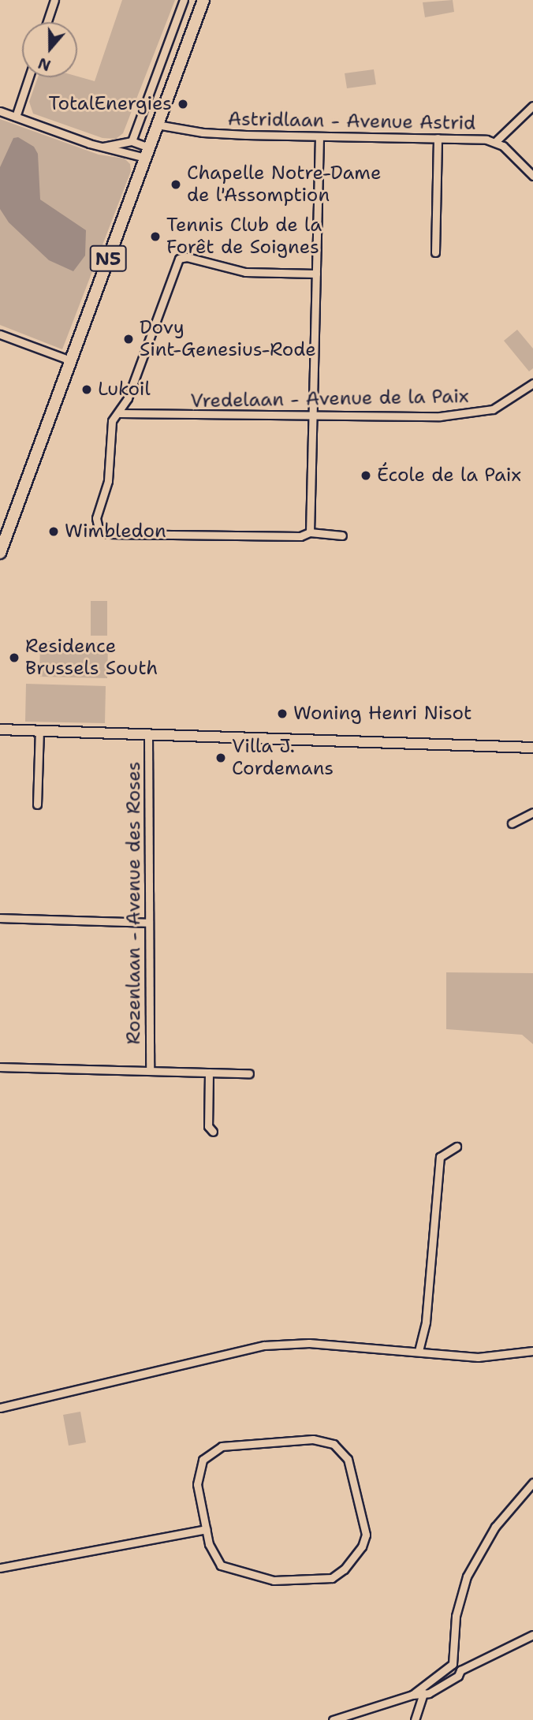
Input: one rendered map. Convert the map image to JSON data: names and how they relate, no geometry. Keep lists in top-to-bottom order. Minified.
{"streets":{"main road":["N5"],"street":["Astridlaan - Avenue Astrid","Vredelaan - Avenue de la Paix","Rozenlaan - Avenue des Roses"]},"crossings":[["Astridlaan - Avenue Astrid","N5"]],"places":["TotalEnergies","Chapelle Notre-Dame de l'Assomption","Tennis Club de la Forêt de Soignes","Dovy Sint-Genesius-Rode","Lukoil","École de la Paix","Wimbledon","Residence Brussels South","Woning Henri Nisot","Villa J. Cordemans"],"north":"bottom"}
